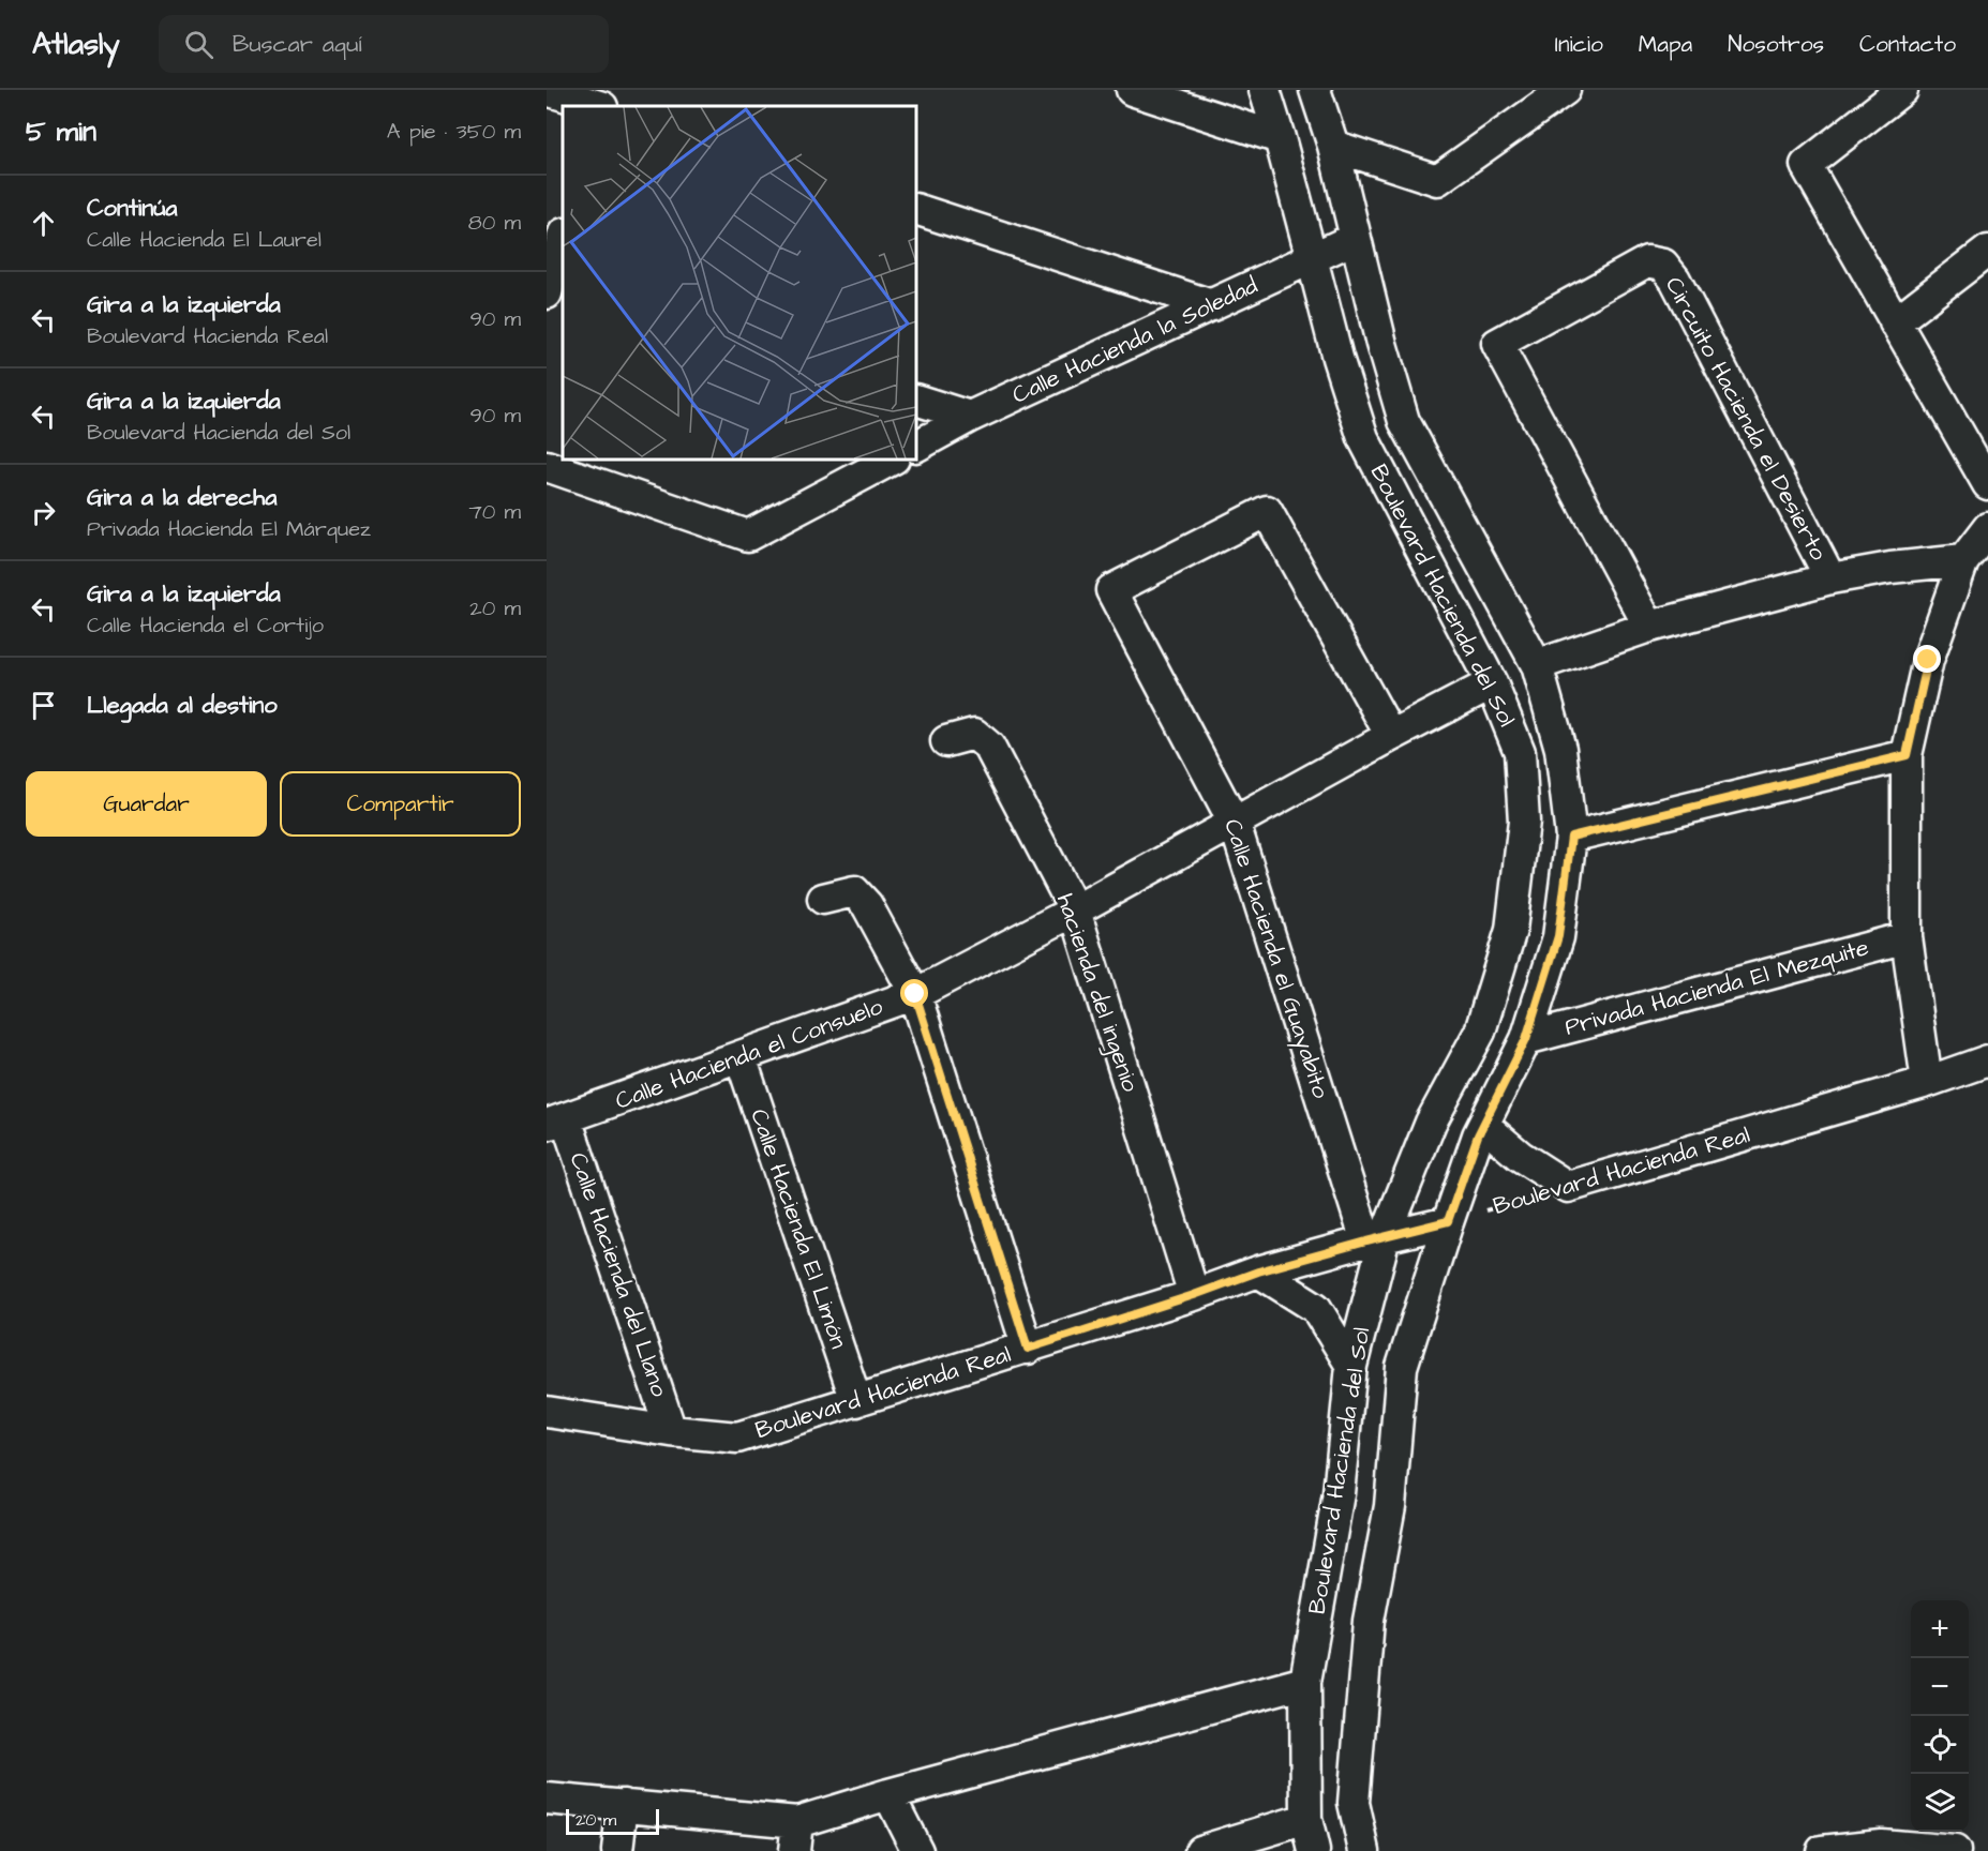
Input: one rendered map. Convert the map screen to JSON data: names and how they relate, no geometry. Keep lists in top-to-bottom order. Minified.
{"streets":{"street":["Calle Hacienda la Soledad","Circuito Hacienda el Desierto","Boulevard Hacienda del Sol","Calle Hacienda el Guayabito","Privada Hacienda El Mezquite","hacienda del ingenio","Calle Hacienda el Consuelo","Boulevard Hacienda Real","Calle Hacienda El Limón","Calle Hacienda del Llano"]},"crossings":[["Calle Hacienda la Soledad","Boulevard Hacienda del Sol"],["Boulevard Hacienda del Sol","Calle Hacienda el Guayabito"],["Boulevard Hacienda del Sol","Privada Hacienda El Mezquite"],["Boulevard Hacienda del Sol","Calle Hacienda el Consuelo"],["Boulevard Hacienda del Sol","Boulevard Hacienda Real"],["Calle Hacienda el Guayabito","Calle Hacienda el Consuelo"],["Calle Hacienda el Guayabito","Boulevard Hacienda Real"],["hacienda del ingenio","Calle Hacienda el Consuelo"],["hacienda del ingenio","Boulevard Hacienda Real"],["Calle Hacienda el Consuelo","Calle Hacienda El Limón"],["Calle Hacienda el Consuelo","Calle Hacienda del Llano"],["Boulevard Hacienda Real","Calle Hacienda El Limón"],["Boulevard Hacienda Real","Calle Hacienda del Llano"]],"scale_bar":"20 m","page":{"header":"Atlasly","search":"Buscar aquí","nav":["Inicio","Mapa","Nosotros","Contacto"],"heading":["5 min","A pie · 350 m"],"list":[["Continúa","Calle Hacienda El Laurel","80 m"],["Gira a la izquierda","Boulevard Hacienda Real","90 m"],["Gira a la izquierda","Boulevard Hacienda del Sol","90 m"],["Gira a la derecha","Privada Hacienda El Márquez","70 m"],["Gira a la izquierda","Calle Hacienda el Cortijo","20 m"],"Llegada al destino"],"buttons":["Guardar","Compartir"],"map_buttons":["+","−"],"scale":"20 m"}}
